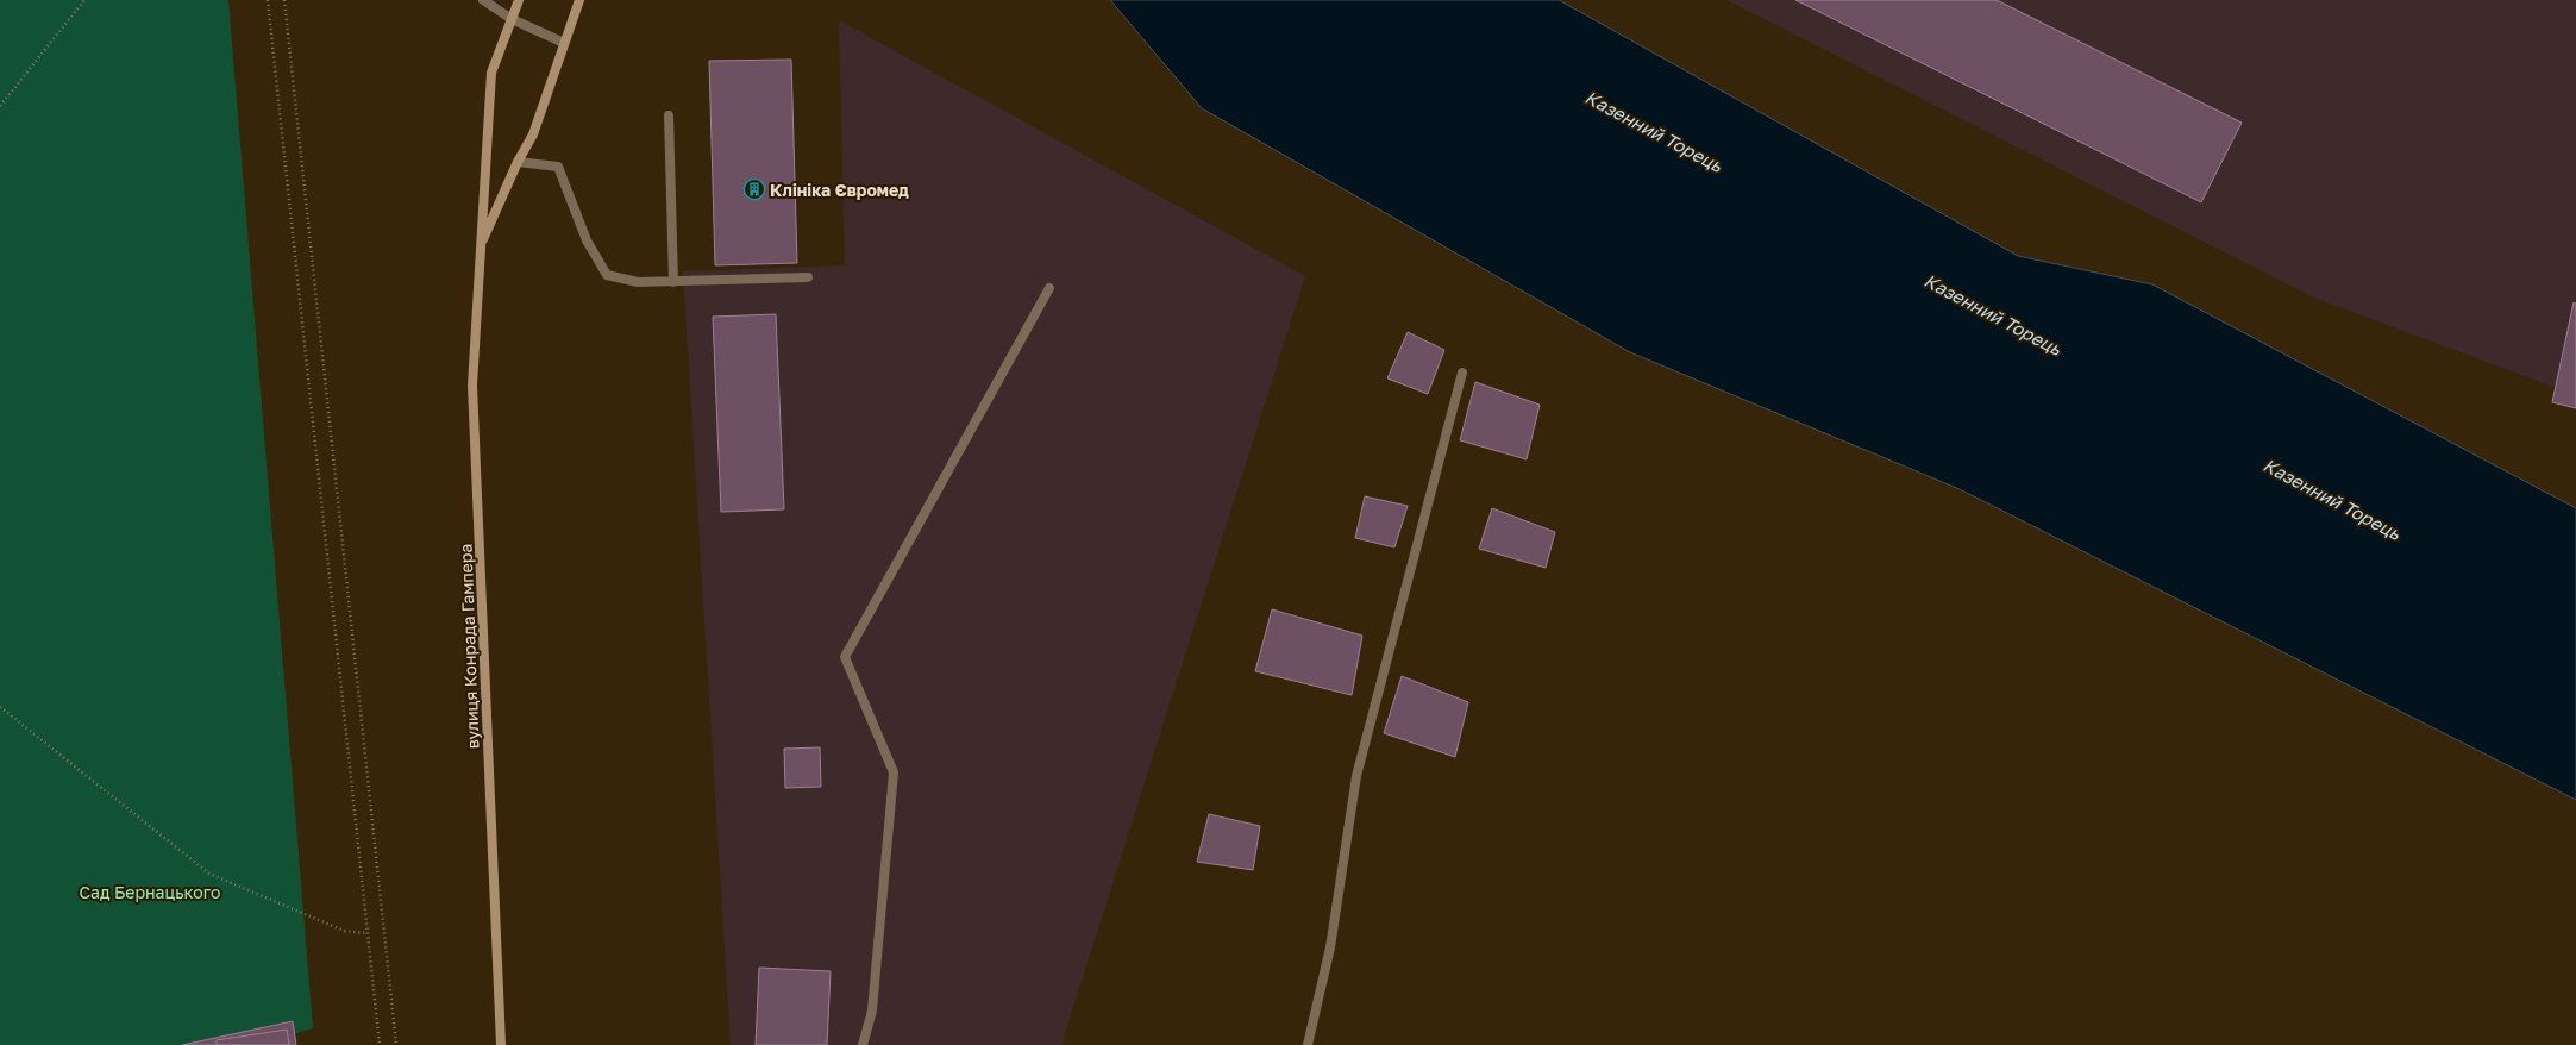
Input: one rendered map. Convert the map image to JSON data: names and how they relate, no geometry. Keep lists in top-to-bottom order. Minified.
{"streets":{"main road":["вулиця Конрада Гампера"]},"water":["Казенний Торець"],"parks":["Сад Бернацького"],"places":{"building":["Клініка Євромед"]}}
